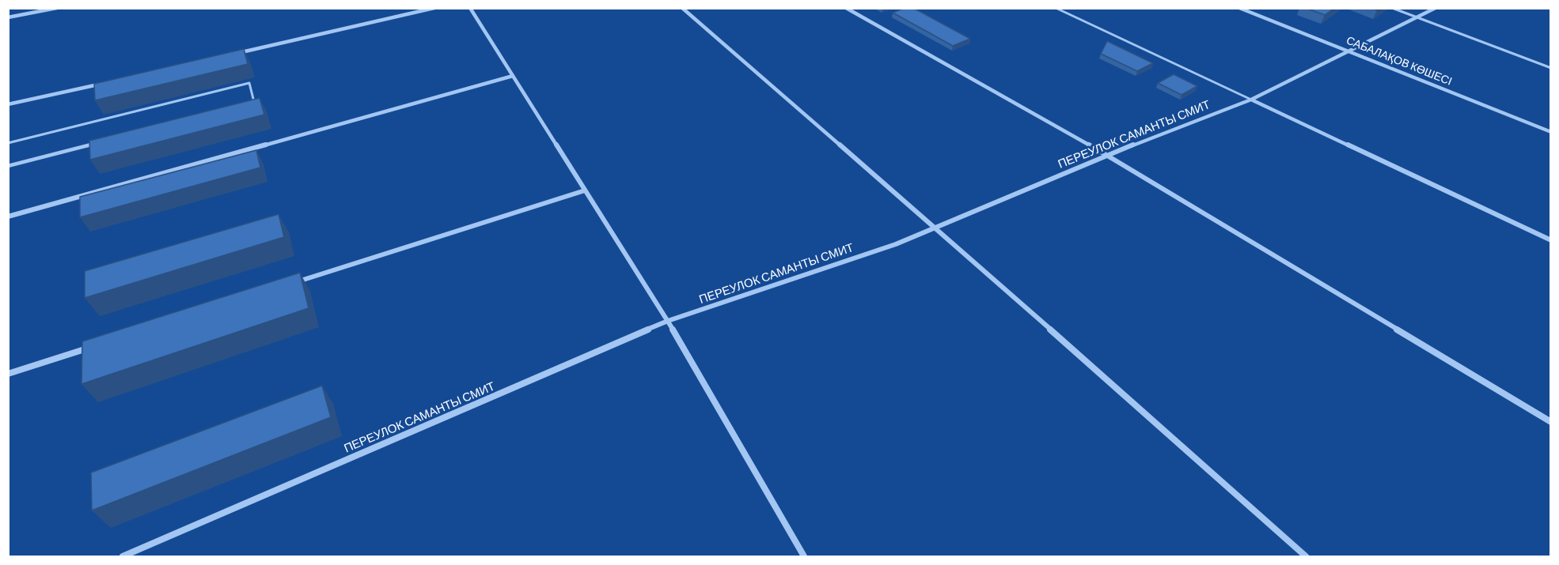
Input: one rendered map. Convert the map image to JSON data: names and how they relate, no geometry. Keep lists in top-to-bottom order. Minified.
{"streets":{"street":["САБАЛАҚОВ КӨШЕСІ","ПЕРЕУЛОК САМАНТЫ СМИТ"]},"crossings":[["САБАЛАҚОВ КӨШЕСІ","ПЕРЕУЛОК САМАНТЫ СМИТ"]]}
